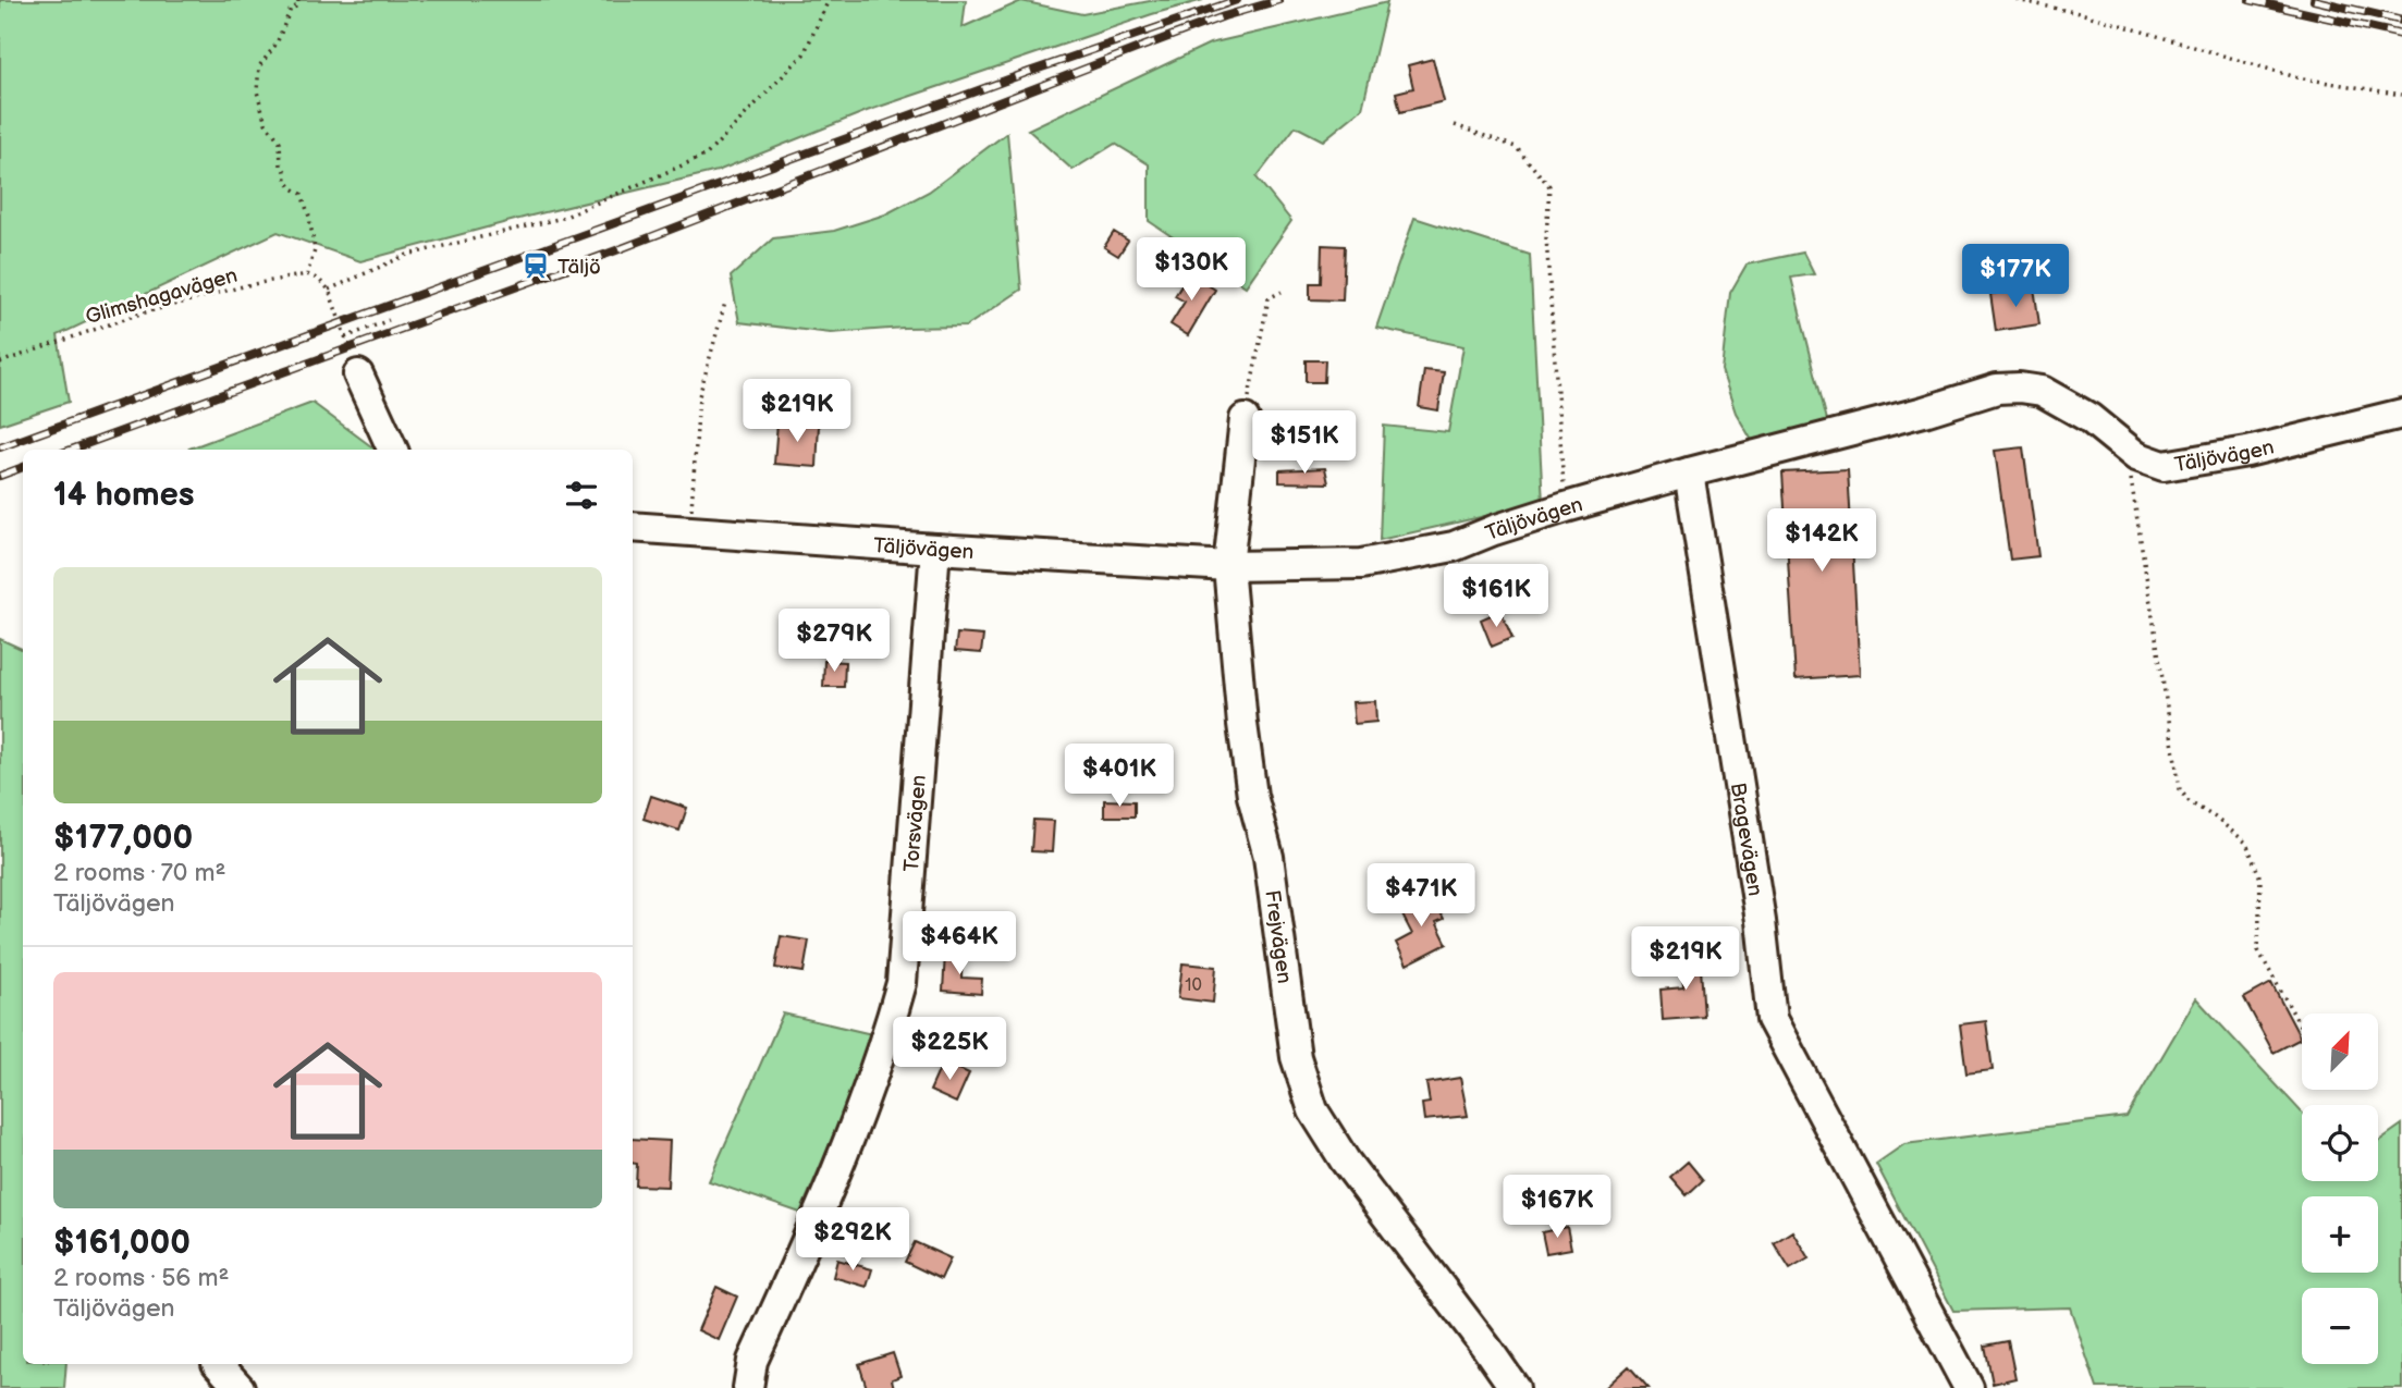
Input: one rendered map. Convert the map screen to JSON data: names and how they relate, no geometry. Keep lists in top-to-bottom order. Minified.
{"streets":{"street":["Täljövägen","Torsvägen","Bragevägen","Frejvägen"],"path":["Glimshagavägen"]},"crossings":[["Täljövägen","Torsvägen"],["Täljövägen","Bragevägen"],["Täljövägen","Frejvägen"]],"places":{"station":["Täljö"]},"house_numbers":["10"],"north":"top right","page":{"price":["$130K","$177K","$219K","$151K","$142K","$161K","$279K","$401K","$471K","$464K","$219K","$225K","$167K","$292K"],"heading":"14 homes","list":[{"name":"$177,000","note":"2 rooms · 70 m² · Täljövägen"},{"name":"$161,000","note":"2 rooms · 56 m² · Täljövägen"}],"map_buttons":["+","−"]}}
